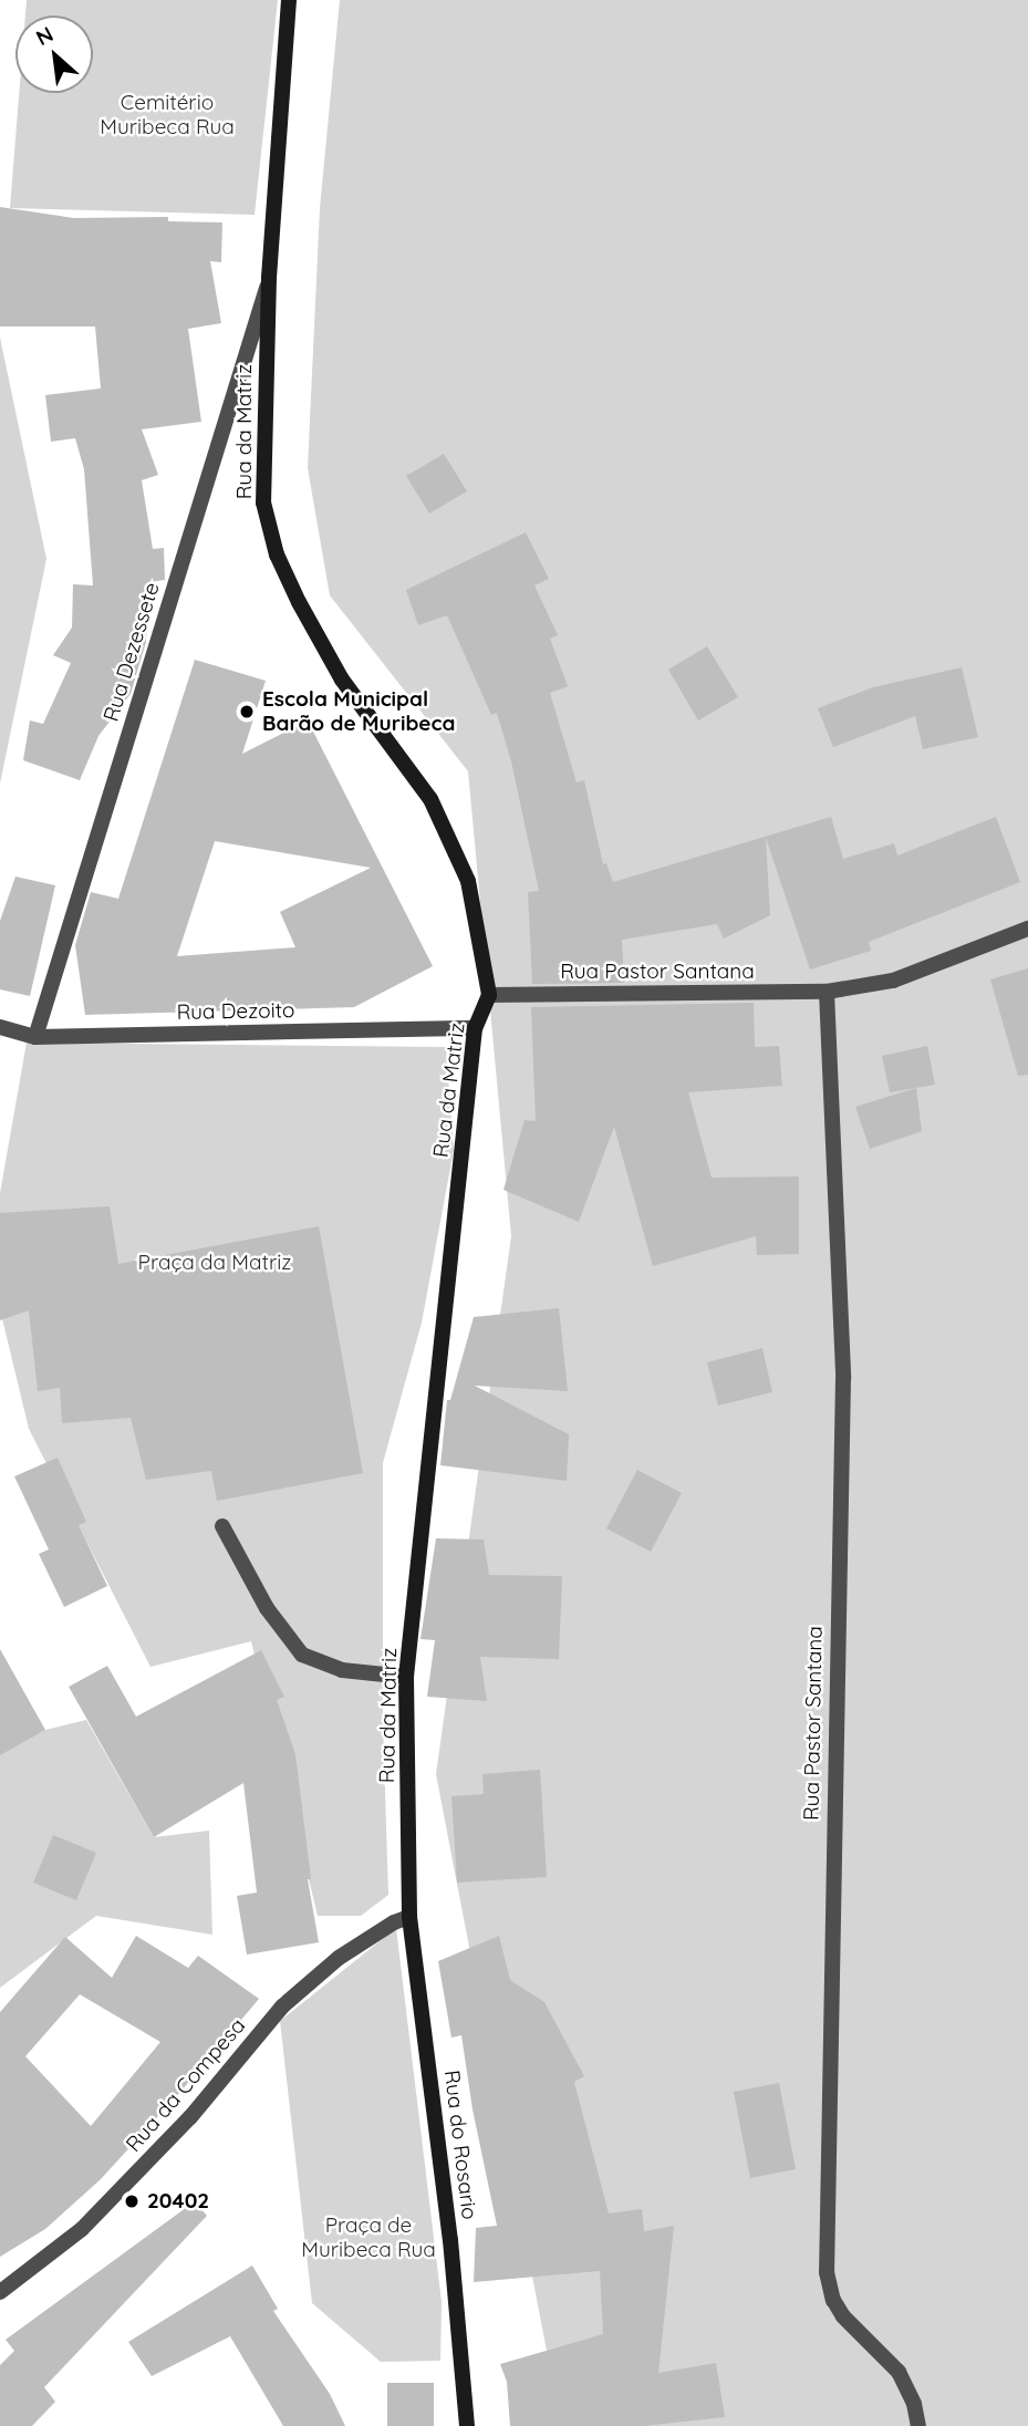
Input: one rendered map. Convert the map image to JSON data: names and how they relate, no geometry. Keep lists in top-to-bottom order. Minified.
{"streets":{"street":["Rua da Matriz","Rua Dezessete","Rua Pastor Santana","Rua Dezoito","Rua da Compesa","Rua do Rosario"]},"crossings":[["Rua da Matriz","Rua Dezessete"],["Rua da Matriz","Rua Pastor Santana"],["Rua da Matriz","Rua Dezoito"],["Rua da Matriz","Rua da Compesa"],["Rua da Matriz","Rua do Rosario"],["Rua Dezessete","Rua Dezoito"],["Rua da Compesa","Rua do Rosario"]],"parks":["Cemitério Muribeca Rua","Praça da Matriz","Praça de Muribeca Rua"],"places":["Escola Municipal Barão de Muribeca","20402"],"north":"top left"}
